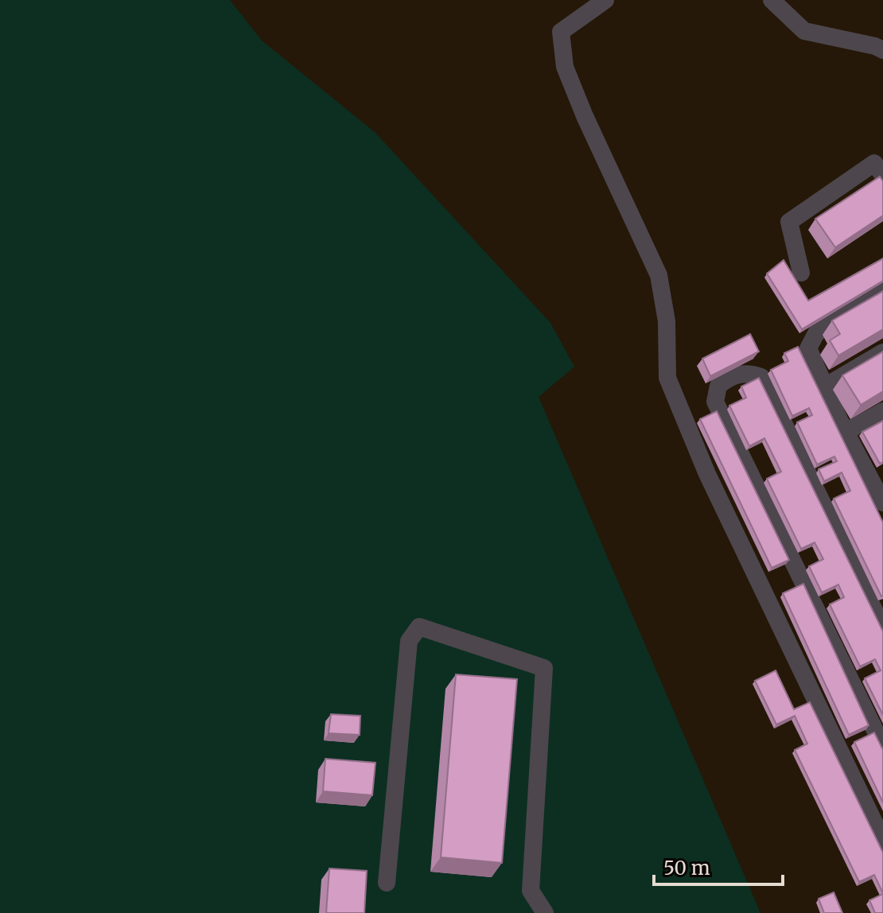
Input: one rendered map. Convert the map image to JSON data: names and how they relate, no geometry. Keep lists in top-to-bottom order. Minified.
{"scale_bar":"50 m"}
